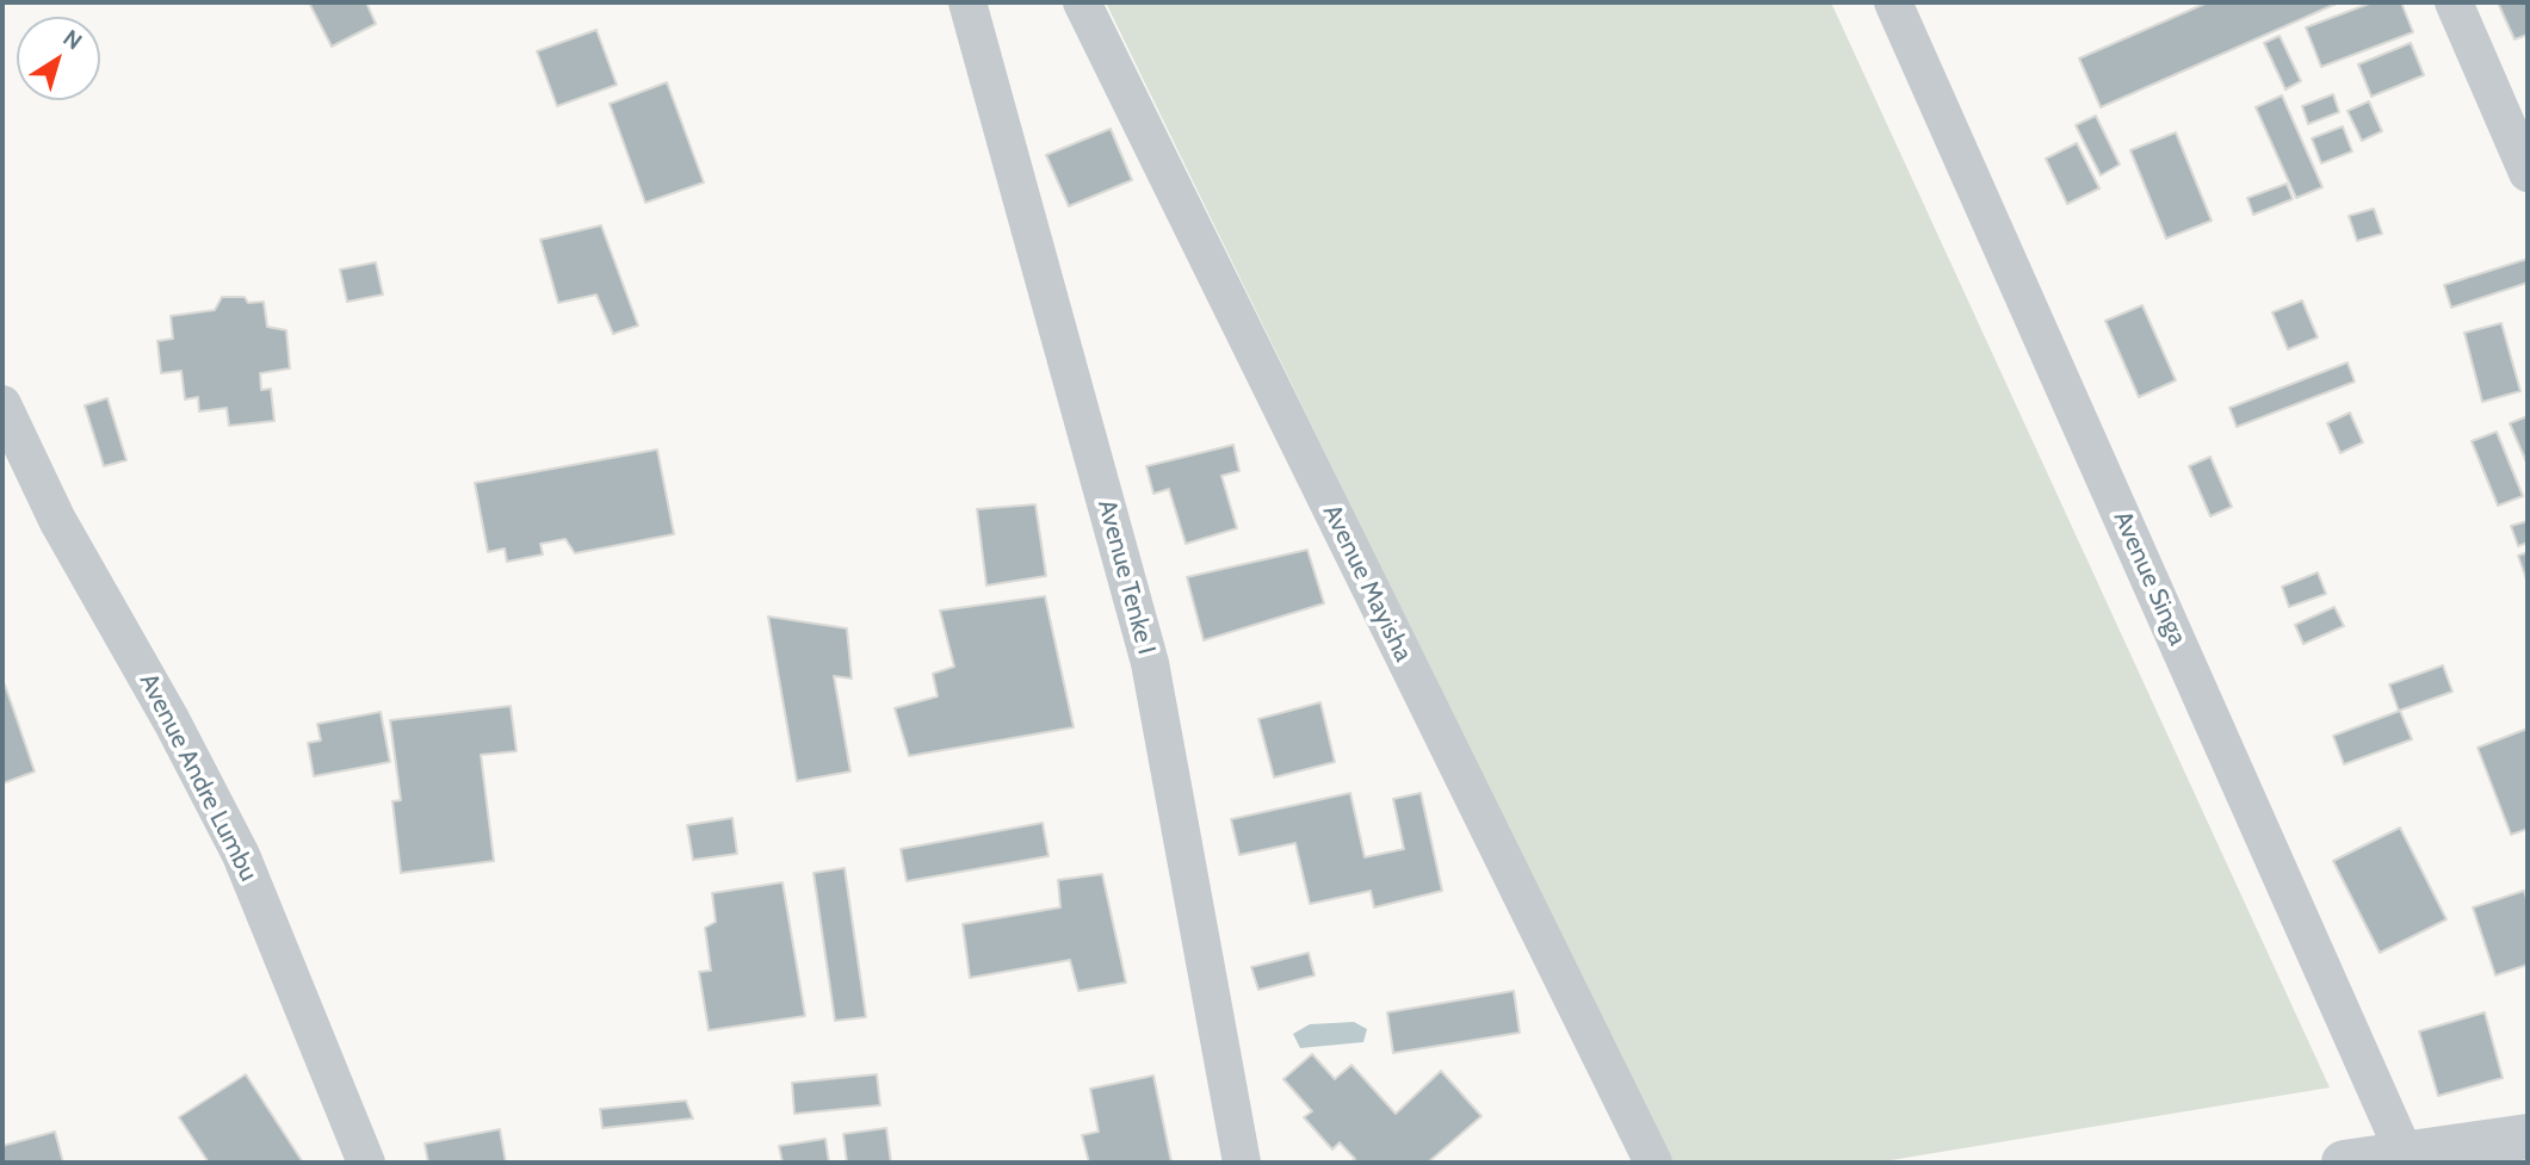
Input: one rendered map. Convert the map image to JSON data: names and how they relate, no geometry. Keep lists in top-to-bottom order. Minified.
{"streets":{"street":["Avenue Tenke I","Avenue Singa","Avenue Mayisha","Avenue Andre Lumbu"]},"north":"top right"}
